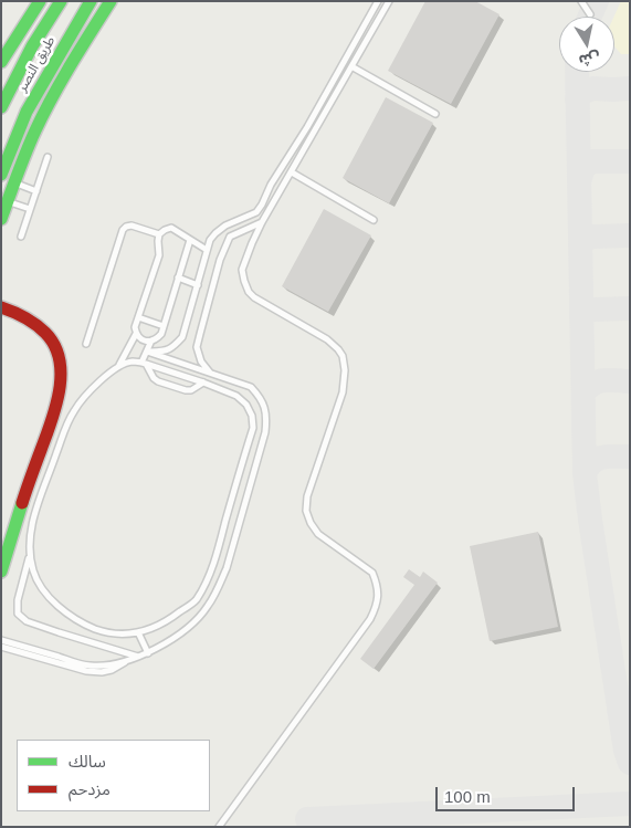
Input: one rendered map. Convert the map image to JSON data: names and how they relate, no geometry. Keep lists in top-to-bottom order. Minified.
{"streets":{"main road":["طريق النصر"]},"legend":["سالك","مزدحم"],"scale_bar":"100 m","north":"bottom"}
